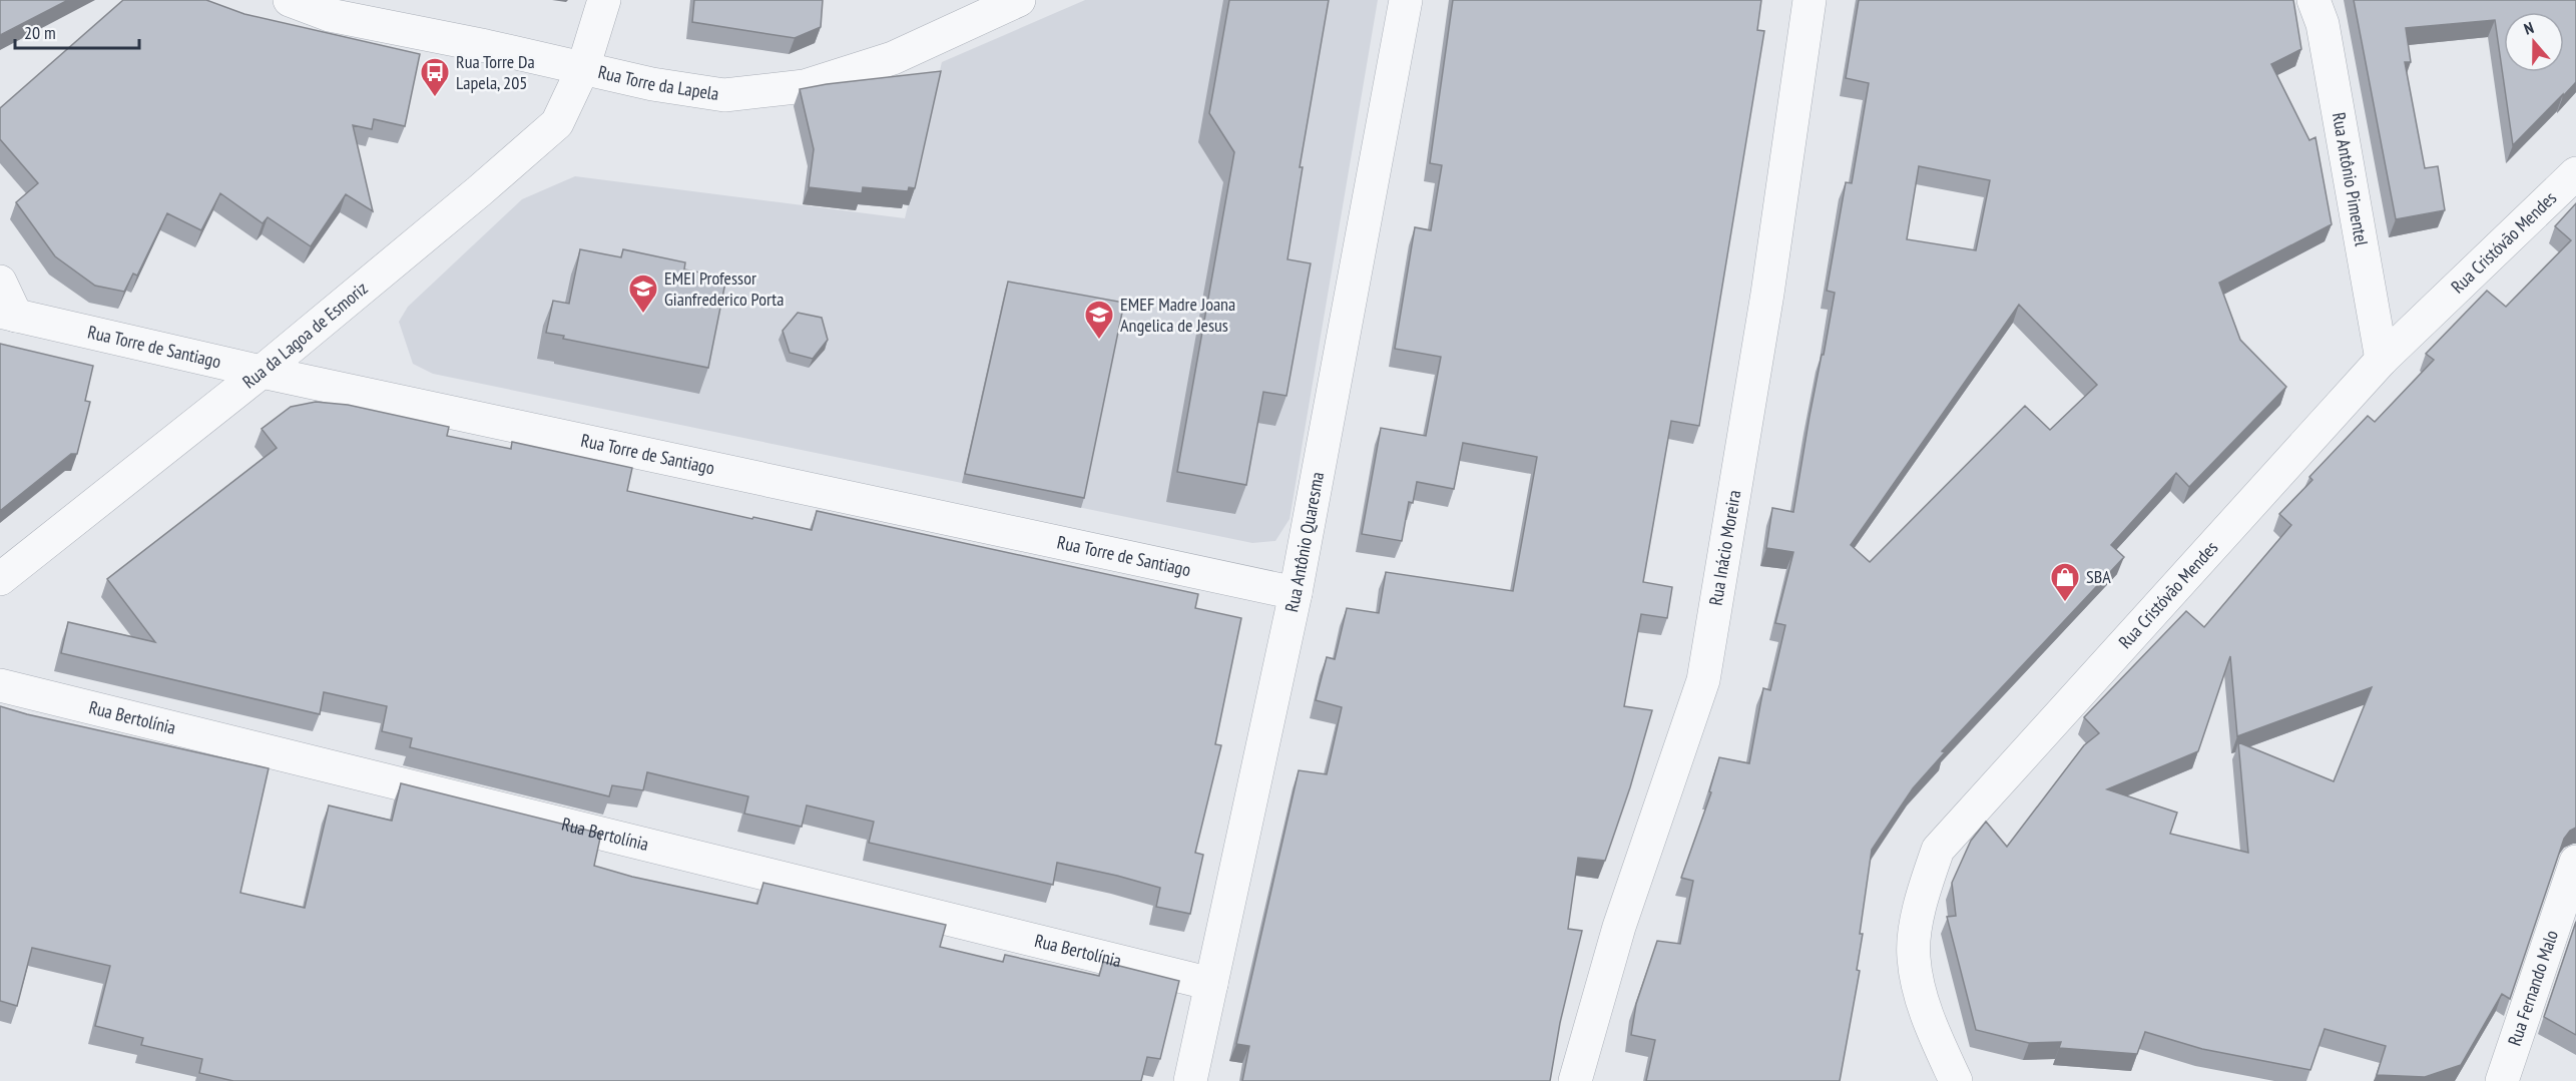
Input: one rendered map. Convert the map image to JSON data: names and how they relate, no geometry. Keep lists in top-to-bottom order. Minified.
{"streets":{"street":["Rua Torre da Lapela","Rua Antônio Pimentel","Rua Cristóvão Mendes","Rua da Lagoa de Esmoriz","Rua Torre de Santiago","Rua Antônio Quaresma","Rua Inácio Moreira","Rua Bertolínia","Rua Fernando Malo"]},"crossings":[["Rua Torre da Lapela","Rua da Lagoa de Esmoriz"],["Rua Antônio Pimentel","Rua Cristóvão Mendes"],["Rua da Lagoa de Esmoriz","Rua Torre de Santiago"],["Rua Torre de Santiago","Rua Antônio Quaresma"],["Rua Antônio Quaresma","Rua Bertolínia"]],"places":{"bus stop":["Rua Torre Da Lapela, 205"],"school or university":["EMEI Professor Gianfrederico Porta","EMEF Madre Joana Angelica de Jesus"],"shop":["SBA"]},"scale_bar":"20 m","north":"top"}
